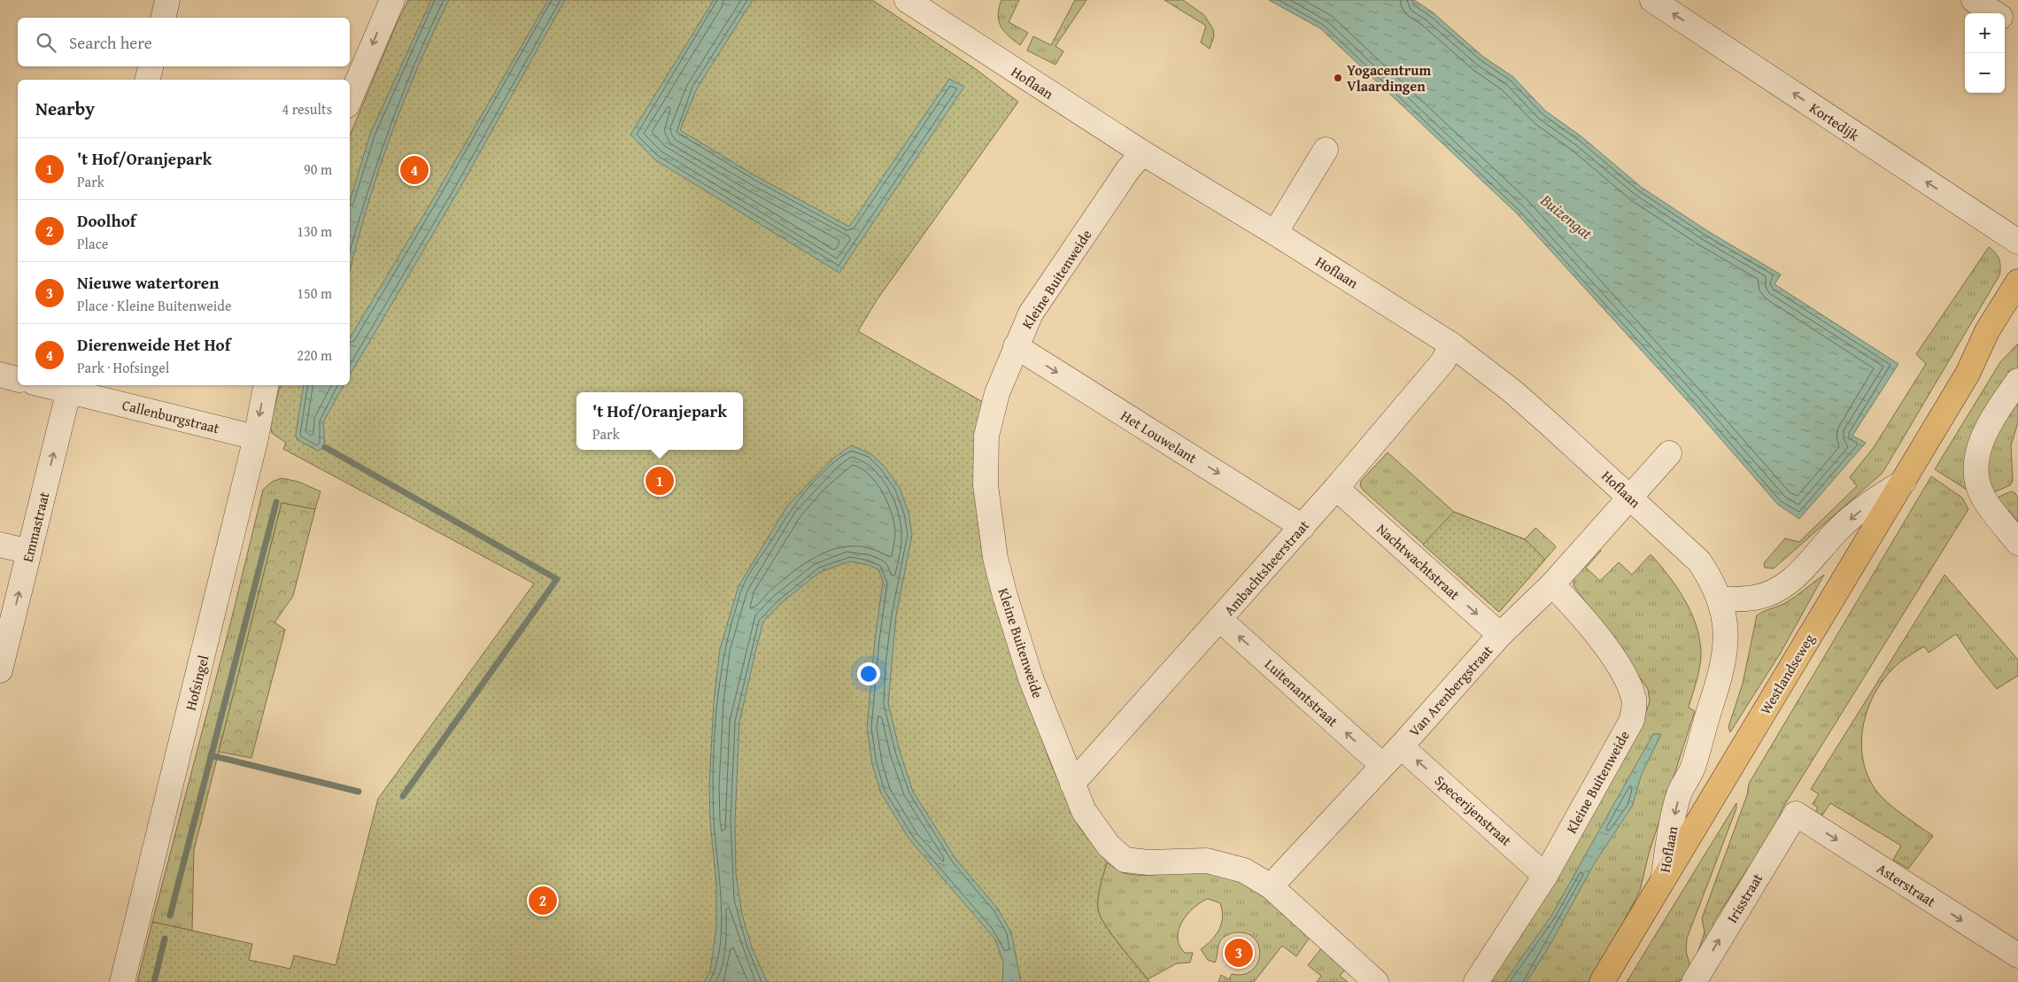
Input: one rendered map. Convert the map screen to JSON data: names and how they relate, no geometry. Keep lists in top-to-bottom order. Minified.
{"streets":{"main road":["Westlandseweg"],"street":["Hoflaan","Kortedijk","Kleine Buitenweide","Callenburgstraat","Het Louwelant","Emmastraat","Nachtwachtstraat","Ambachtsheerstraat","Hofsingel","Van Arenbergstraat","Luitenantstraat","Specerijenstraat","Asterstraat","Irisstraat"]},"crossings":[["Hoflaan","Kleine Buitenweide"],["Hoflaan","Ambachtsheerstraat"],["Hoflaan","Westlandseweg"],["Hoflaan","Van Arenbergstraat"],["Kleine Buitenweide","Het Louwelant"],["Kleine Buitenweide","Ambachtsheerstraat"],["Kleine Buitenweide","Van Arenbergstraat"],["Kleine Buitenweide","Specerijenstraat"],["Callenburgstraat","Emmastraat"],["Callenburgstraat","Hofsingel"],["Het Louwelant","Ambachtsheerstraat"],["Nachtwachtstraat","Ambachtsheerstraat"],["Nachtwachtstraat","Van Arenbergstraat"],["Ambachtsheerstraat","Luitenantstraat"],["Van Arenbergstraat","Luitenantstraat"],["Van Arenbergstraat","Specerijenstraat"],["Asterstraat","Irisstraat"]],"one_way":["Kortedijk","Het Louwelant","Emmastraat","Nachtwachtstraat","Luitenantstraat","Specerijenstraat","Asterstraat","Irisstraat"],"water":["Buizengat"],"places":["Yogacentrum Vlaardingen"],"page":{"map_buttons":["+","−"],"search":"Search here","heading":["Nearby","4 results"],"list":[{"mark":"1","name":"'t Hof/Oranjepark","note":"Park","value":"90 m"},{"mark":"2","name":"Doolhof","note":"Place","value":"130 m"},{"mark":"3","name":"Nieuwe watertoren","note":"Place · Kleine Buitenweide","value":"150 m"},{"mark":"4","name":"Dierenweide Het Hof","note":"Park · Hofsingel","value":"220 m"}],"pins":["4","1","2","3"],"popup":["'t Hof/Oranjepark","Park"]}}
